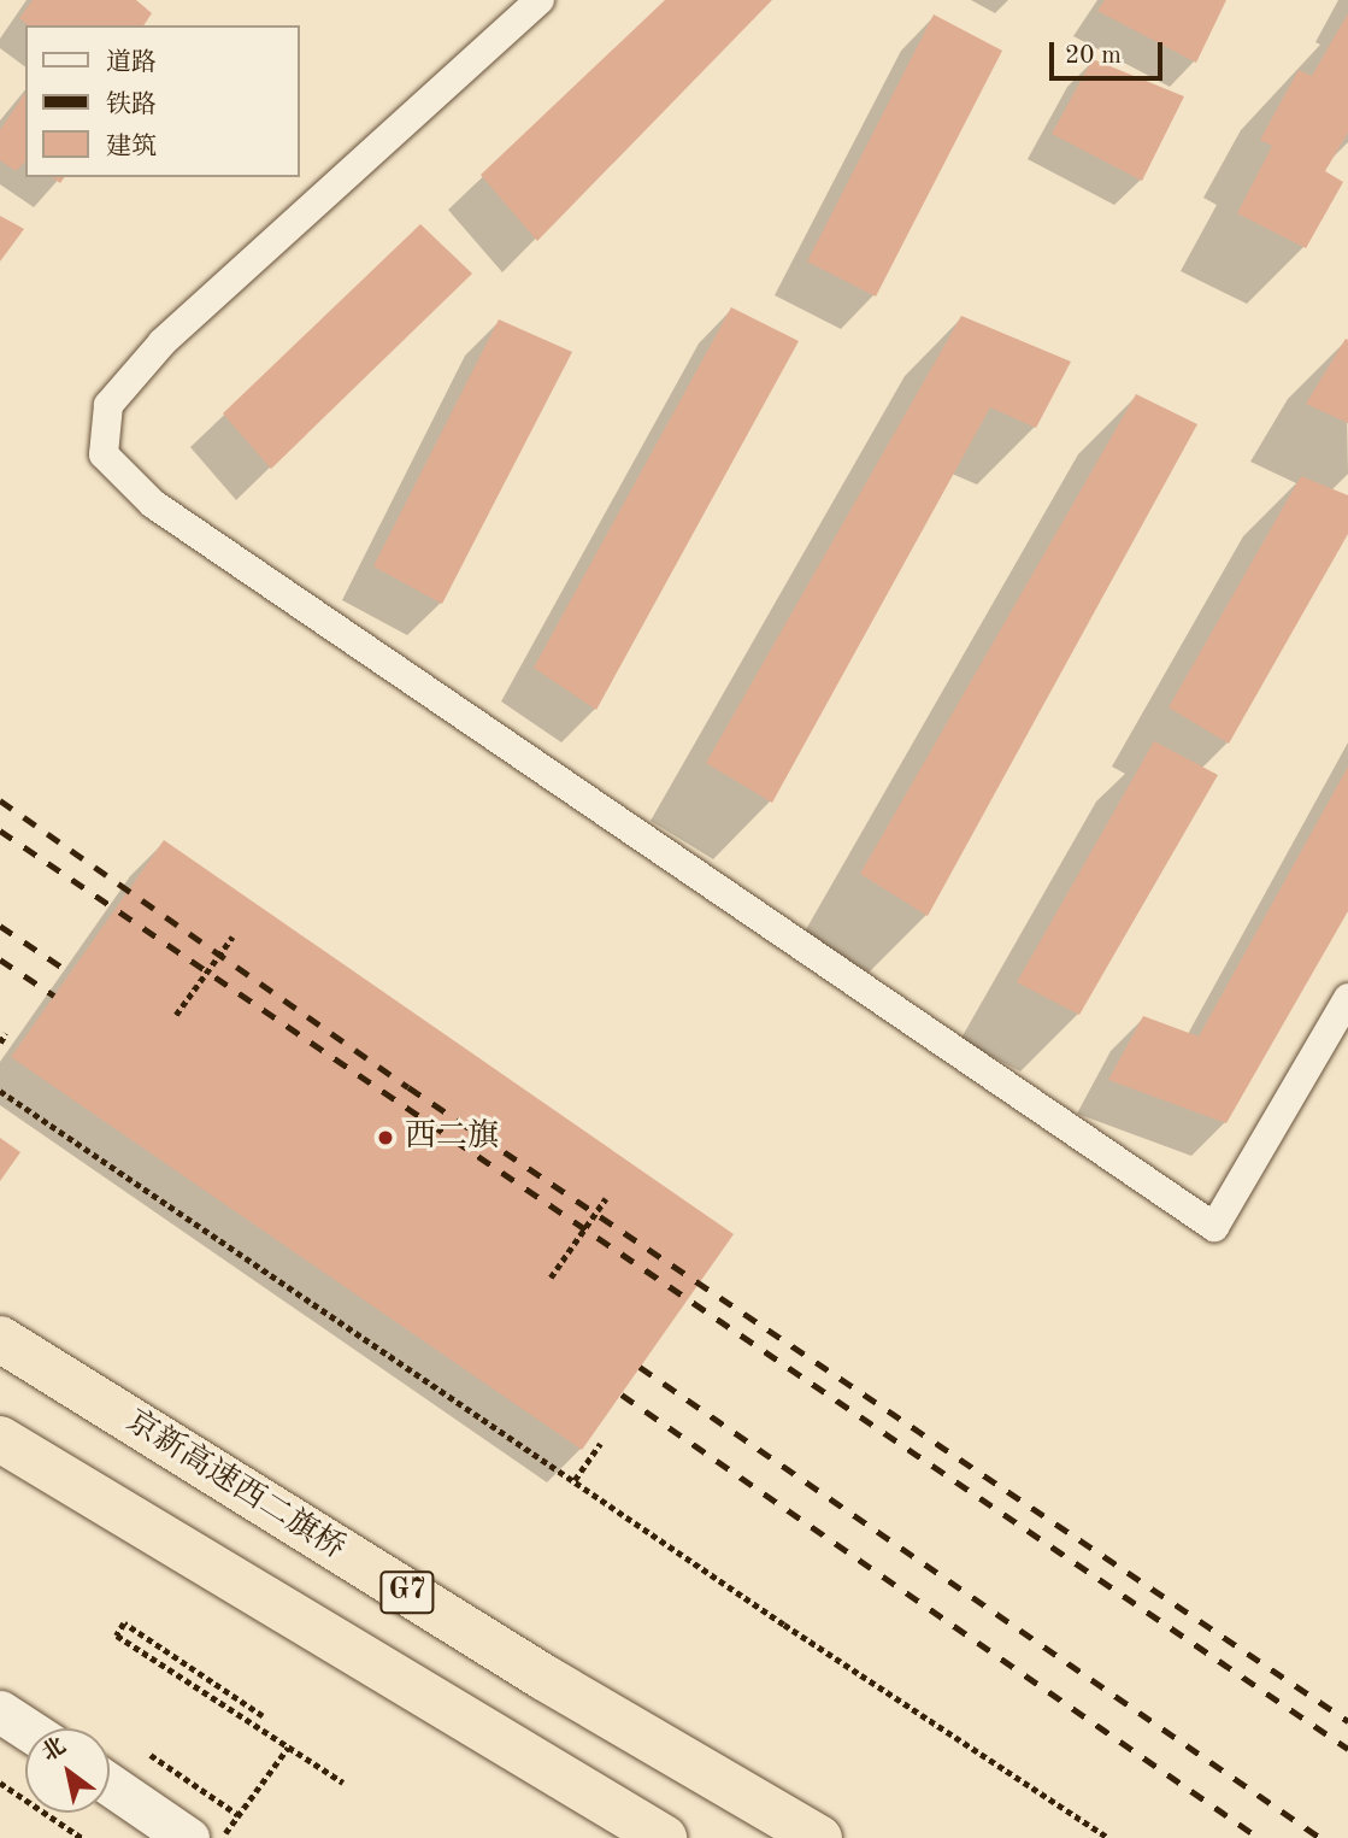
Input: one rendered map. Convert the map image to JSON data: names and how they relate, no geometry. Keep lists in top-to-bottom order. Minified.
{"streets":{"highway":["京新高速西二旗桥","G7"]},"places":["西二旗"],"legend":["道路","铁路","建筑"],"scale_bar":"20 m","north":"top left"}
